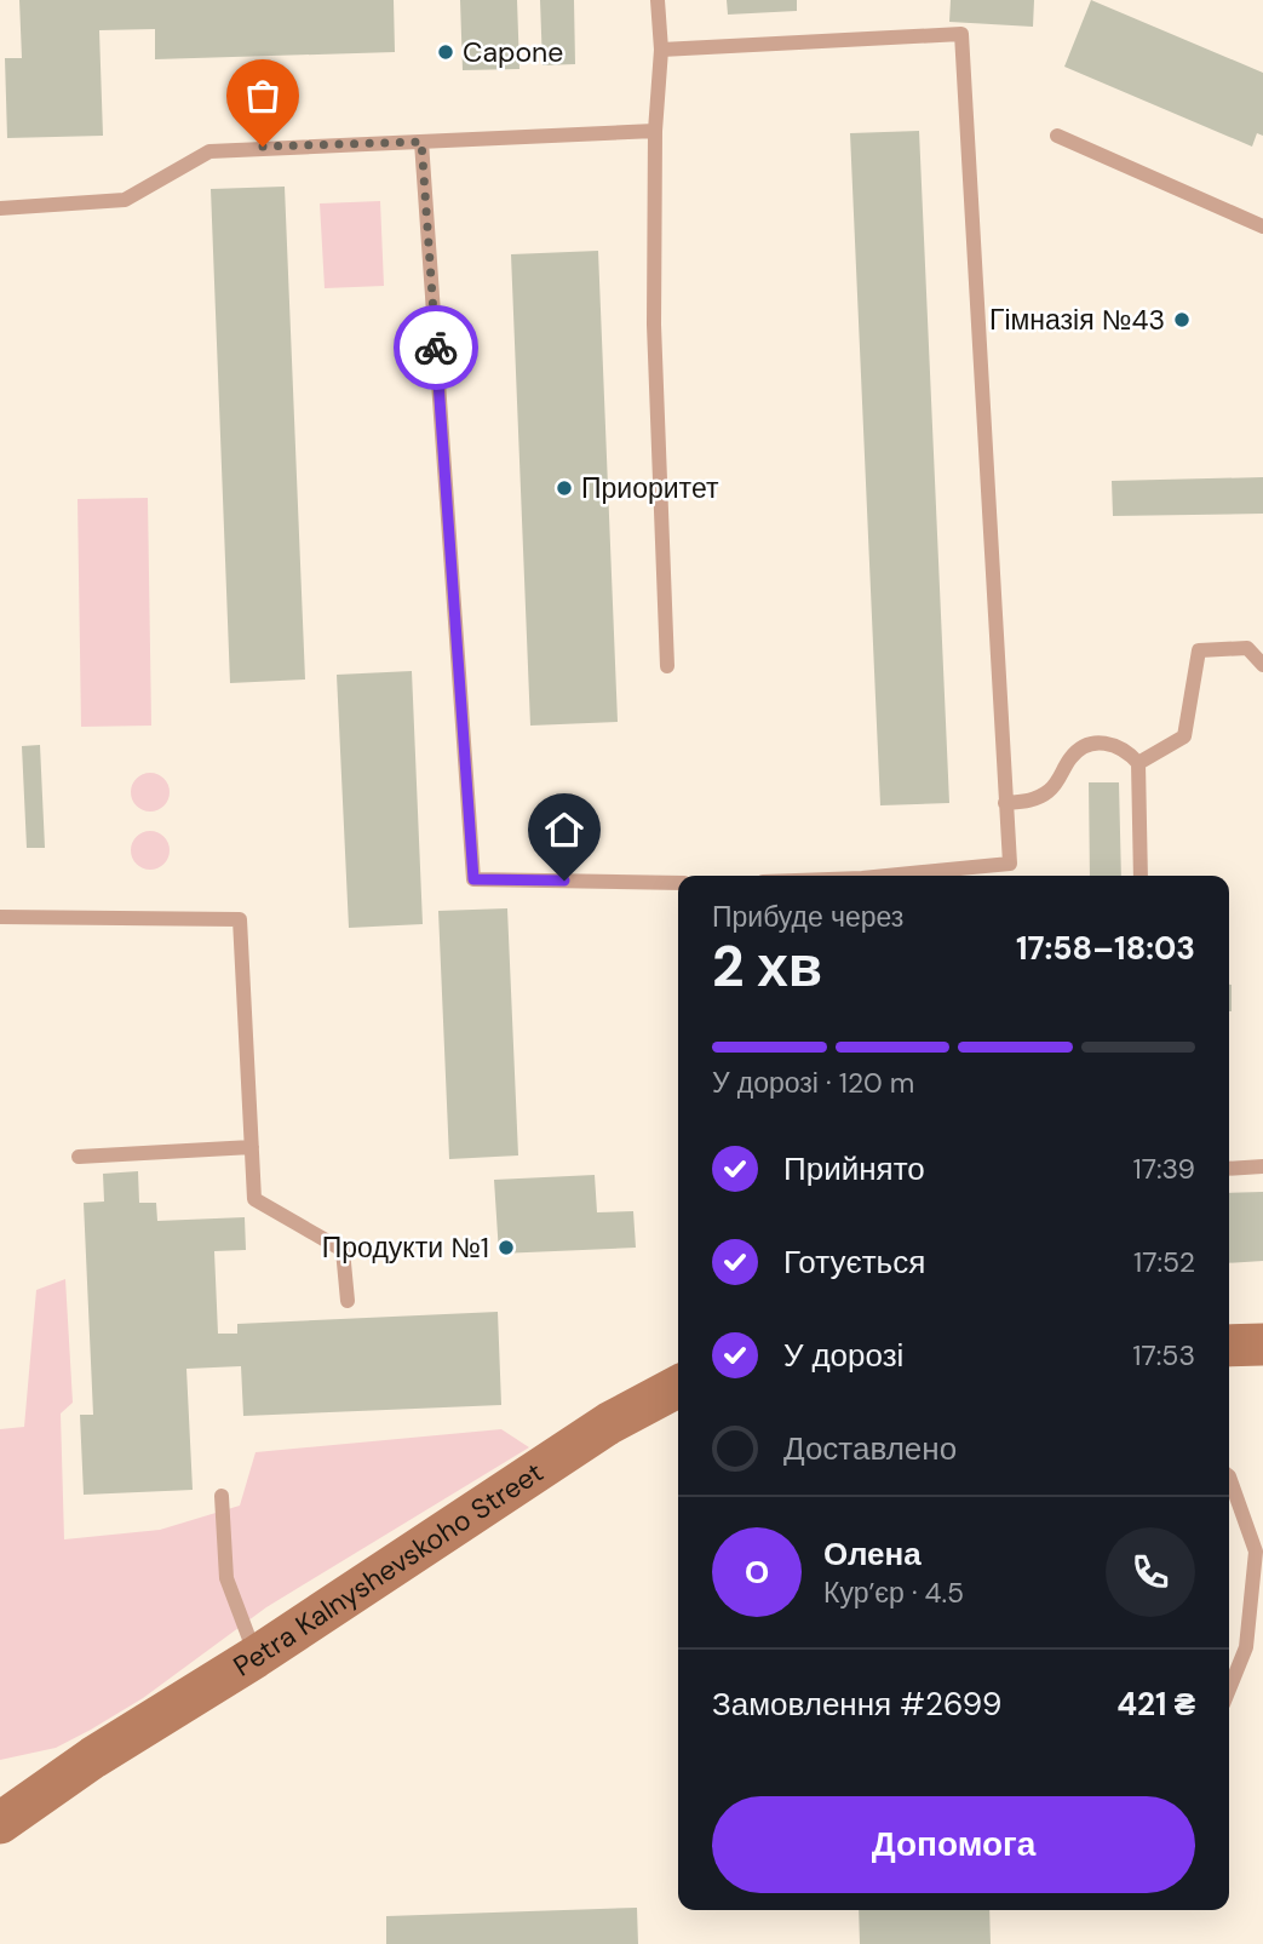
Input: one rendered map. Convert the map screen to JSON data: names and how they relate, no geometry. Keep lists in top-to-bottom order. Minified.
{"streets":{"main road":["Petra Kalnyshevskoho Street"]},"places":["Capone","Гімназія №43","Приоритет","Продукти №1"],"page":{"heading":["2 хв","Прибуде через","17:58–18:03"],"panel":["Олена","Кур’єр · 4.5","Замовлення #2699","421 ₴"],"bar":"У дорозі · 120 m","list":[["Прийнято","17:39"],["Готується","17:52"],["У дорозі","17:53"],"Доставлено"],"round":"О","buttons":"Допомога"}}
